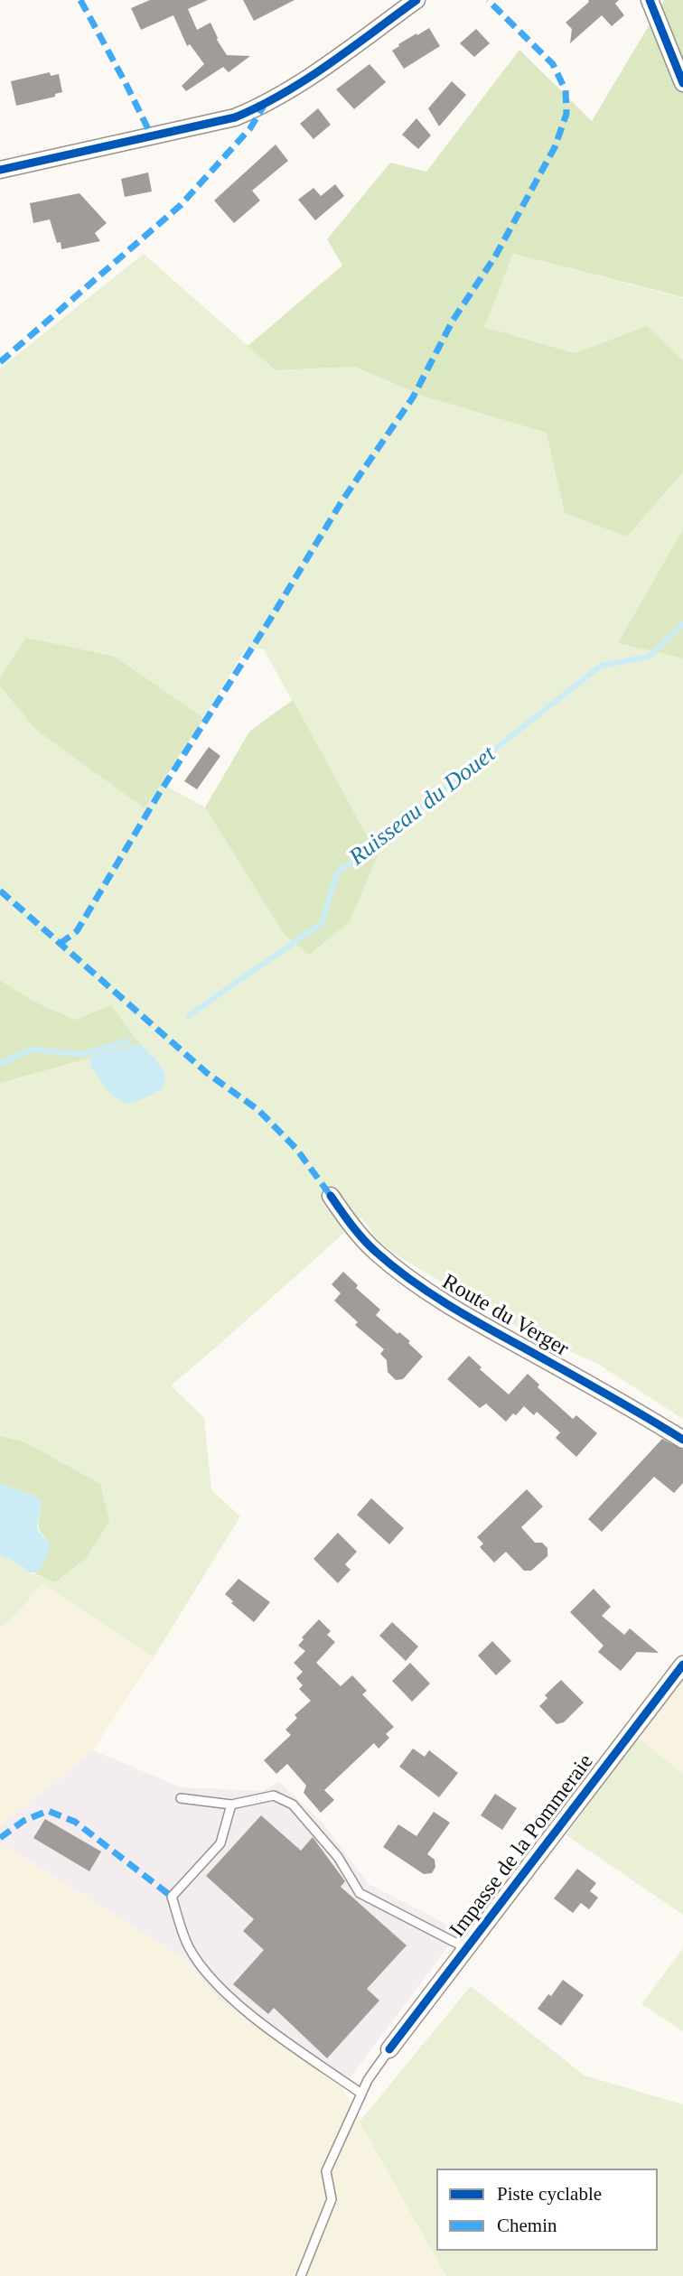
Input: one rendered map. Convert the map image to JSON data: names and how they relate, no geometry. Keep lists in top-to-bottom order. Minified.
{"streets":{"street":["Route du Verger","Impasse de la Pommeraie"]},"water":["Ruisseau du Douet"],"legend":["Piste cyclable","Chemin"]}
